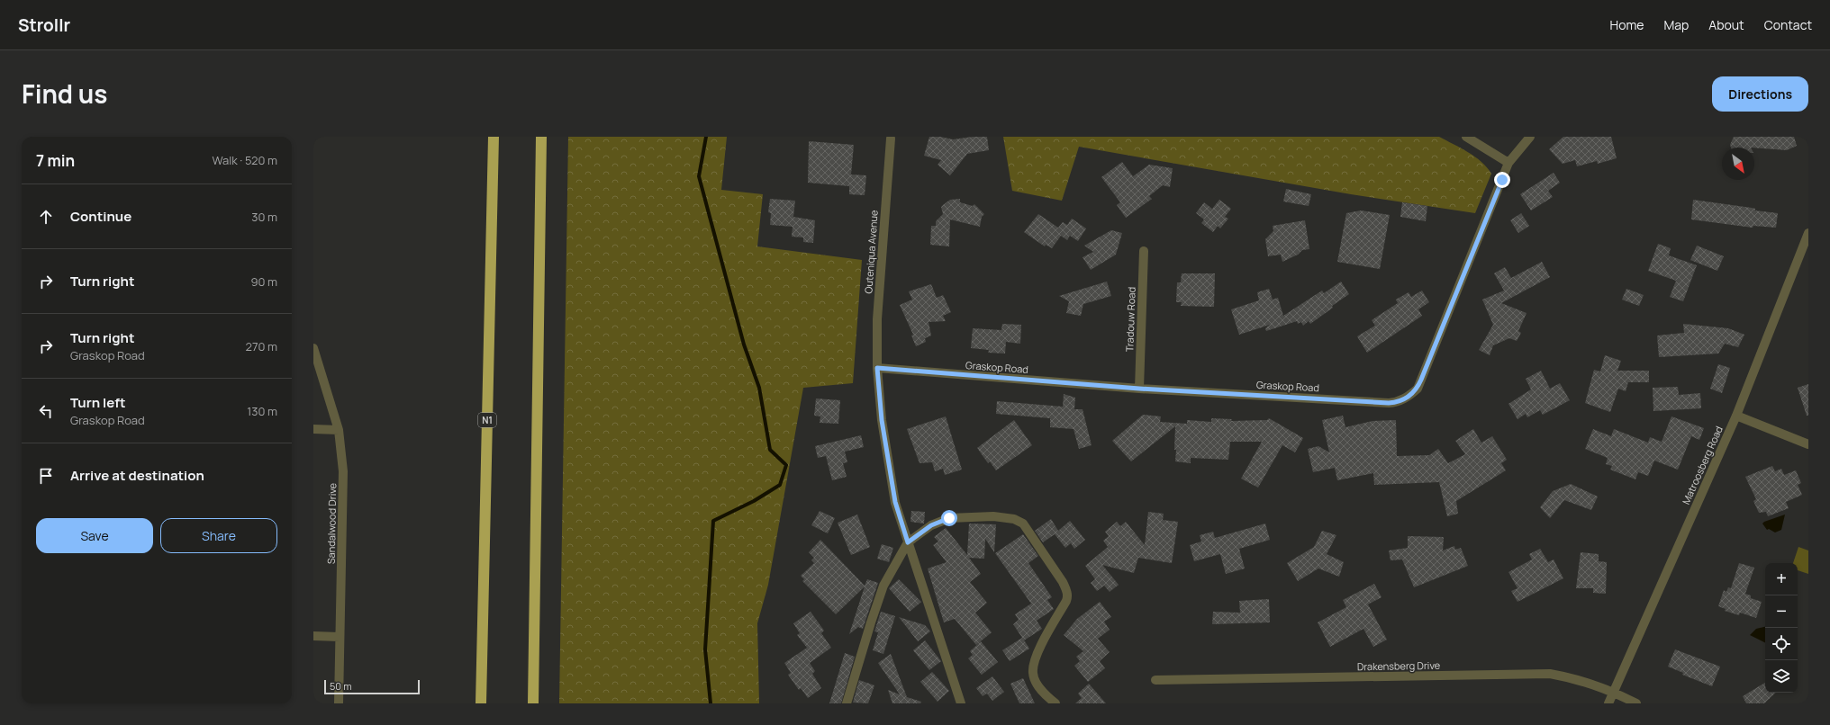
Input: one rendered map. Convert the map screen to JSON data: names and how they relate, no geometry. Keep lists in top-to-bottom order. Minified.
{"streets":{"highway":["N1"],"street":["Outeniqua Avenue","Tradouw Road","Graskop Road","Matroosberg Road","Sandalwood Drive","Drakensberg Drive"]},"crossings":[["Outeniqua Avenue","Graskop Road"],["Tradouw Road","Graskop Road"],["Matroosberg Road","Drakensberg Drive"]],"scale_bar":"50 m","north":"bottom right","page":{"header":"Strollr","nav":["Home","Map","About","Contact"],"title":"Find us","buttons":["Directions",["Save","Share"]],"heading":["7 min","Walk · 520 m"],"list":[["Continue","30 m"],["Turn right","90 m"],["Turn right","Graskop Road","270 m"],["Turn left","Graskop Road","130 m"],"Arrive at destination"],"map_buttons":["+","−"],"scale":"50 m"}}
